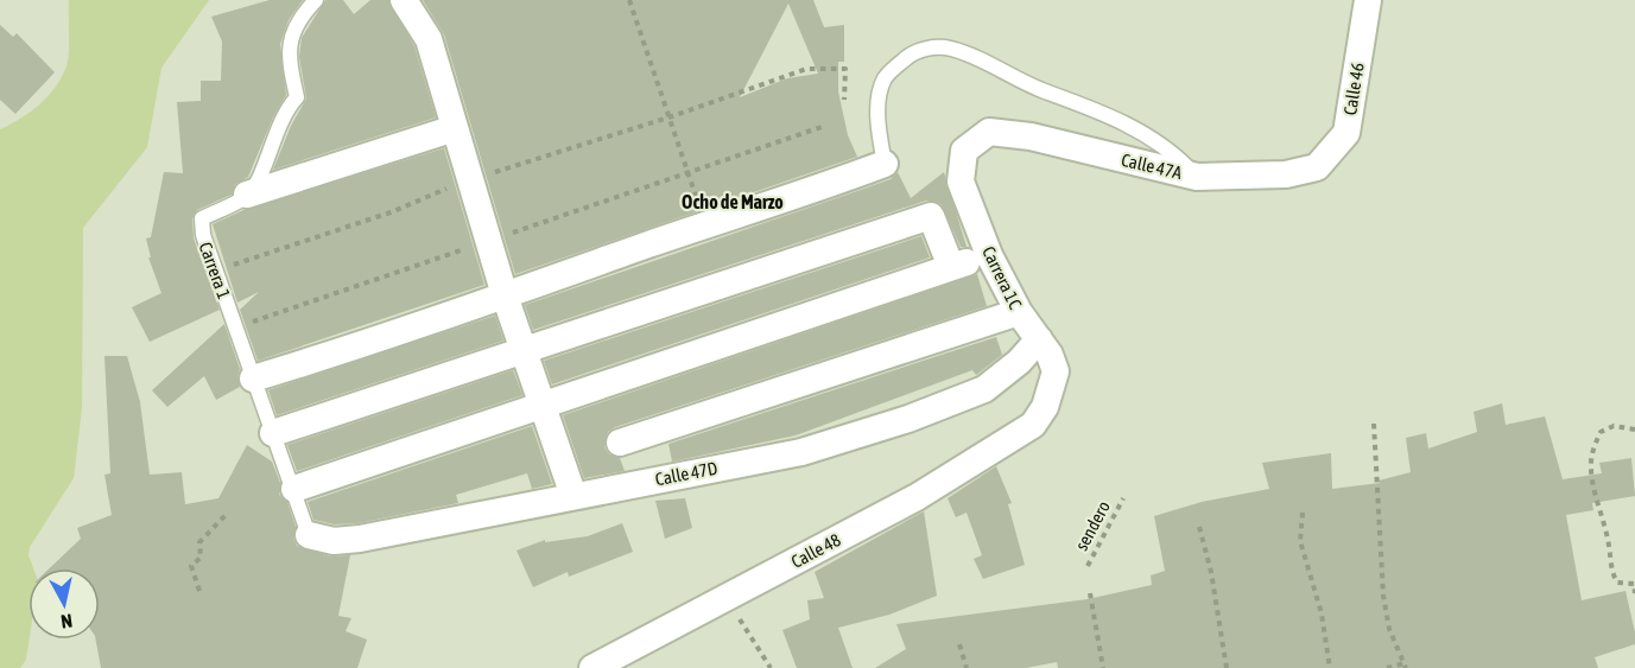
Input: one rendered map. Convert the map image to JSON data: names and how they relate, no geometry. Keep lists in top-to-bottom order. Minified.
{"streets":{"street":["Calle 46","Calle 47A","Carrera 1C","Calle 47D","Calle 48"],"lane":["Carrera 1"],"path":["sendero"]},"crossings":[["Calle 46","Calle 47A"],["Calle 47A","Carrera 1C"],["Carrera 1","Calle 47D"],["Carrera 1C","Calle 47D"],["Carrera 1C","Calle 48"]],"districts":["Ocho de Marzo"],"north":"bottom"}
